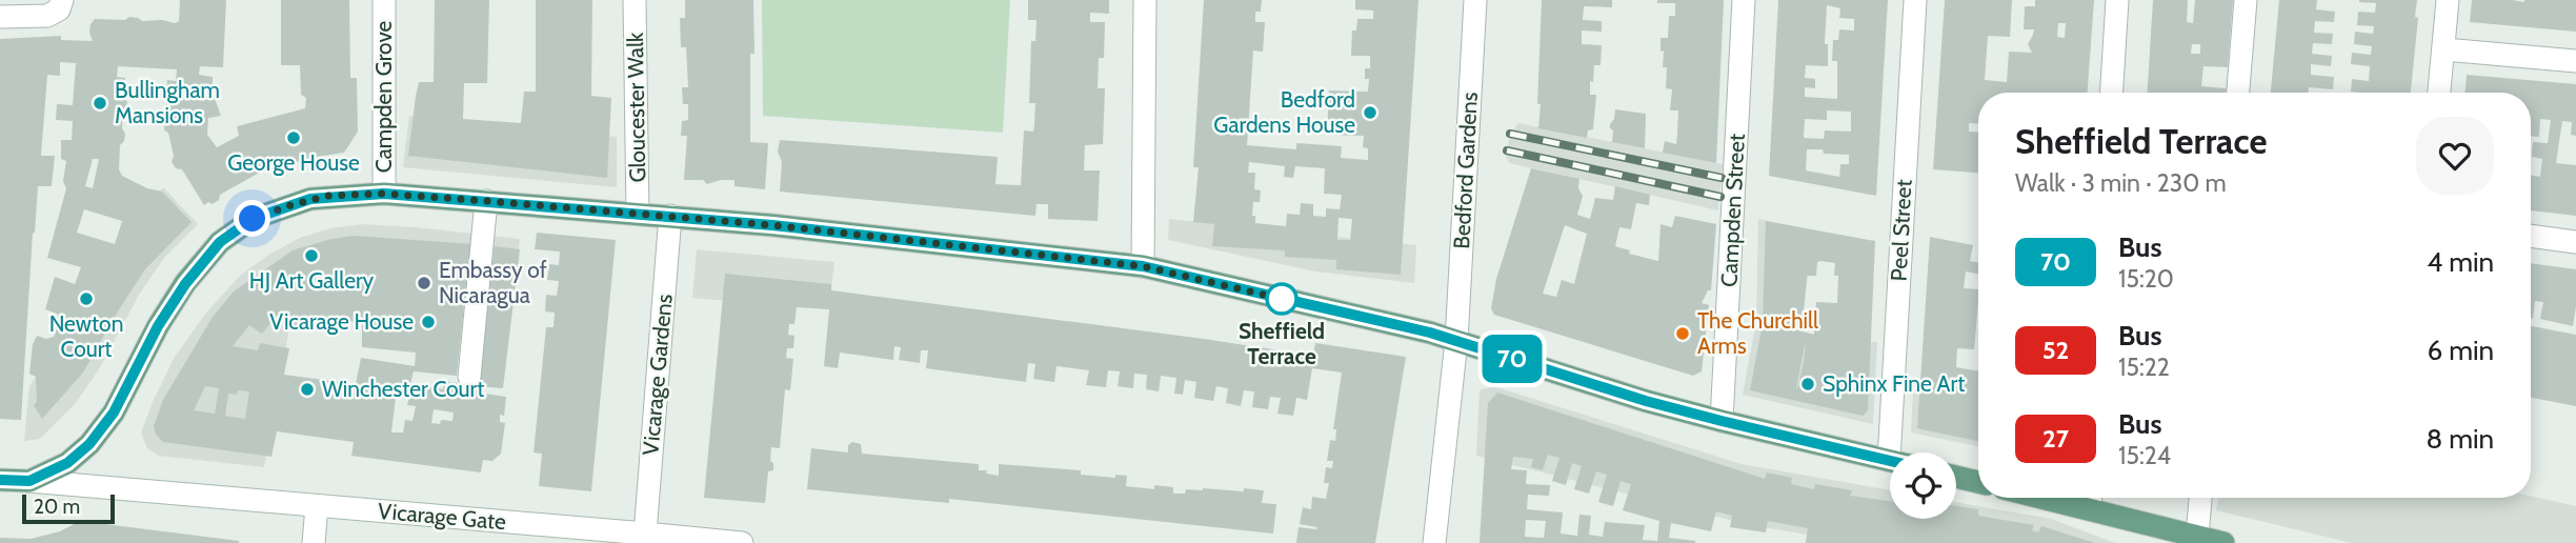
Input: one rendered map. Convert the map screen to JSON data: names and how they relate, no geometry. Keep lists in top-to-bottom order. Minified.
{"streets":{"street":["Campden Grove","Gloucester Walk","Bedford Gardens","Campden Street","Peel Street","Vicarage Gardens","Vicarage Gate"]},"crossings":[["Vicarage Gardens","Vicarage Gate"]],"places":["Bullingham Mansions","Bedford Gardens House","George House","HJ Art Gallery","Embassy of Nicaragua","Newton Court","Sheffield Terrace","Vicarage House","The Churchill Arms","Sphinx Fine Art","Winchester Court"],"lines":["bus line 70"],"scale_bar":"20 m","page":{"on_map":"70","heading":["Sheffield Terrace","Walk · 3 min · 230 m"],"list":[{"mark":"70","name":"Bus","note":"15:20","value":"4 min"},{"mark":"52","name":"Bus","note":"15:22","value":"6 min"},{"mark":"27","name":"Bus","note":"15:24","value":"8 min"}],"scale":"20 m"}}
